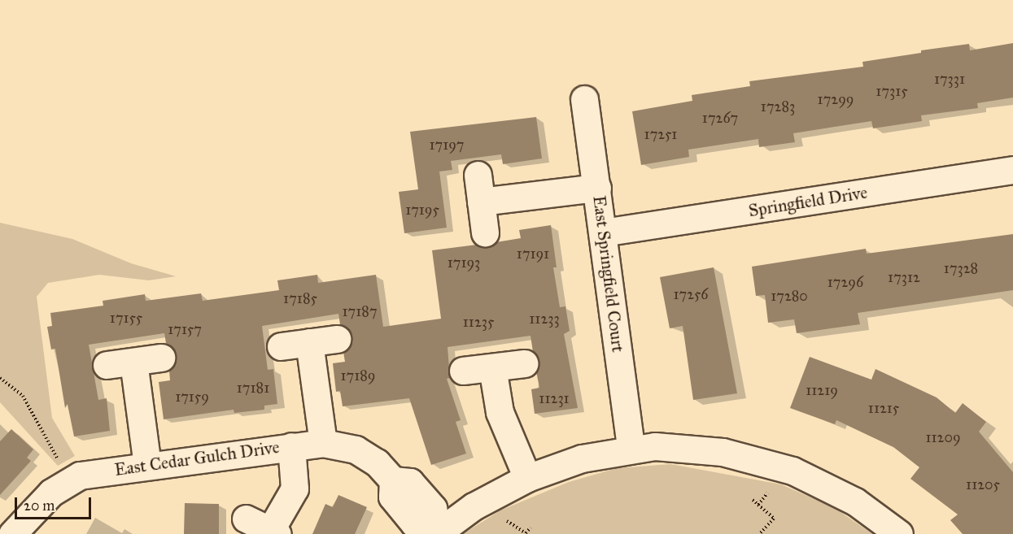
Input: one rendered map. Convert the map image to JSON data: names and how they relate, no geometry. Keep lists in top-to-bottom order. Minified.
{"streets":{"street":["Springfield Drive","East Springfield Court","East Cedar Gulch Drive"]},"crossings":[["Springfield Drive","East Springfield Court"]],"house_numbers":["17331","17315","17299","17283","17267","17251","17197","17195","17191","17193","17328","17312","17296","17256","17280","17185","17187","17155","11233","11235","17157","17189","17181","11219","17159","11231","11215","11209","11205"],"scale_bar":"20 m"}
